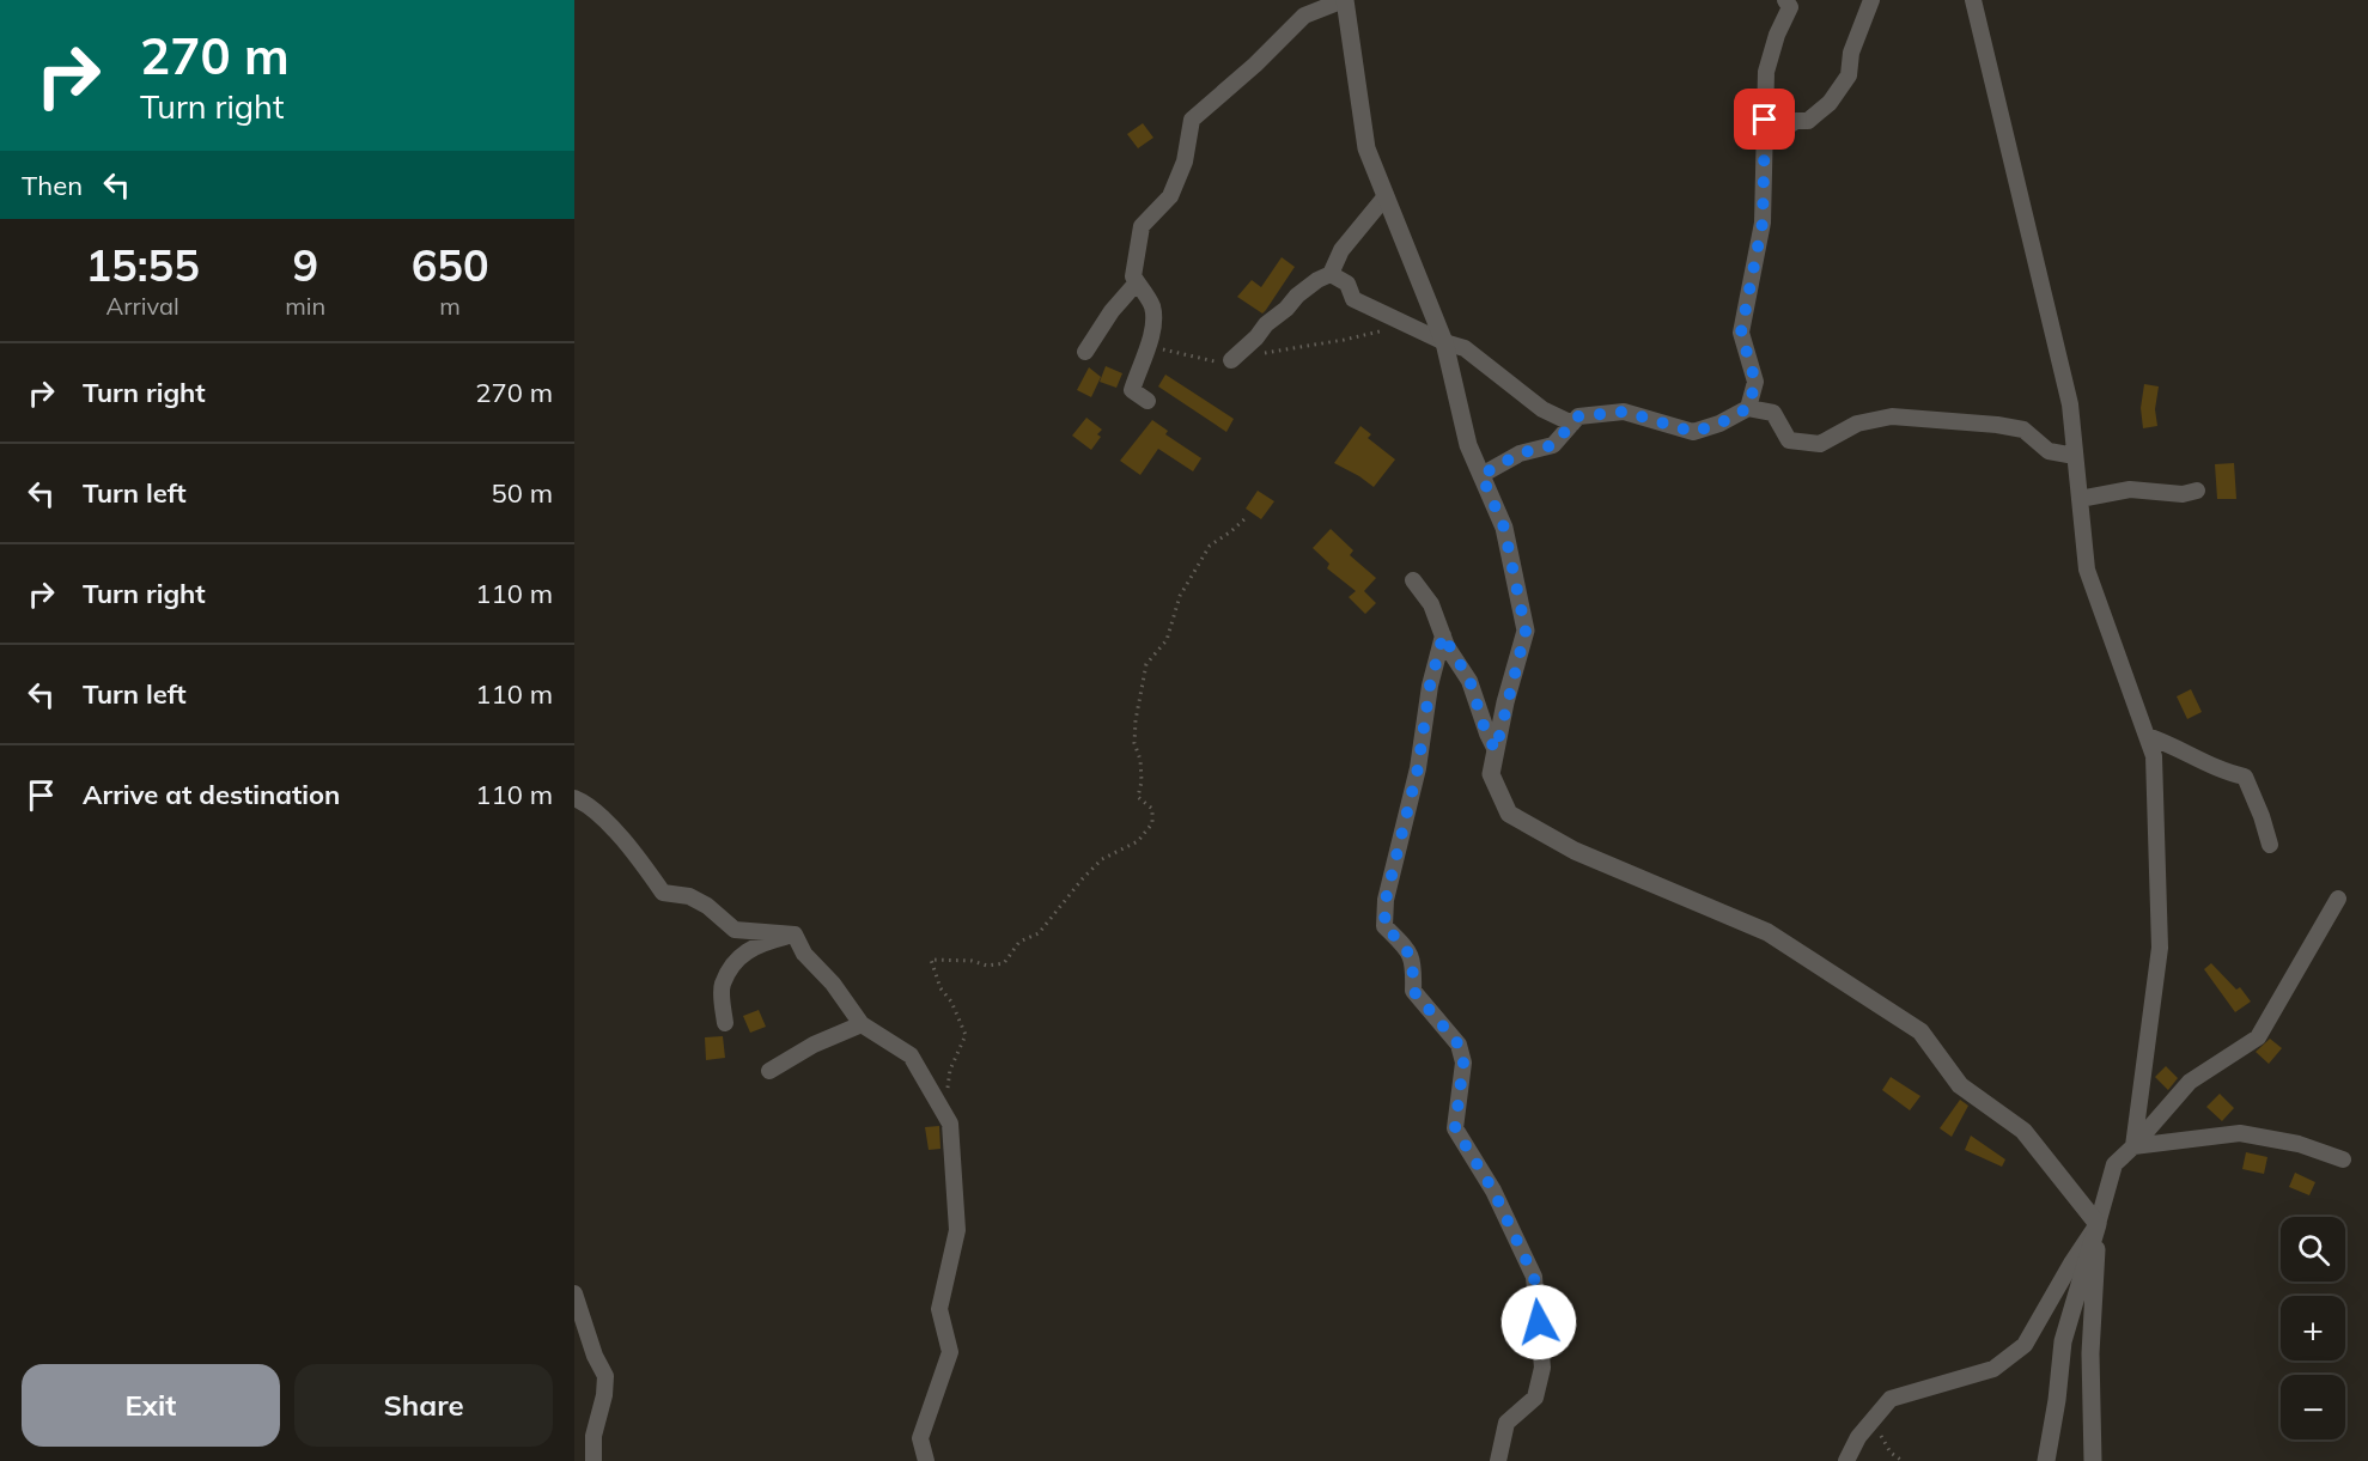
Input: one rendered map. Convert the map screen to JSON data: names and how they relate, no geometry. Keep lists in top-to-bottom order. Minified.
{"page":{"turn":["270 m","Turn right"],"then":"Then","eta":["15:55","Arrival","9","min","650","m"],"list":[{"name":"Turn right","value":"270 m"},{"name":"Turn left","value":"50 m"},{"name":"Turn right","value":"110 m"},{"name":"Turn left","value":"110 m"},{"name":"Arrive at destination","value":"110 m"}],"map_buttons":["+","−"],"buttons":["Exit","Share"]}}
